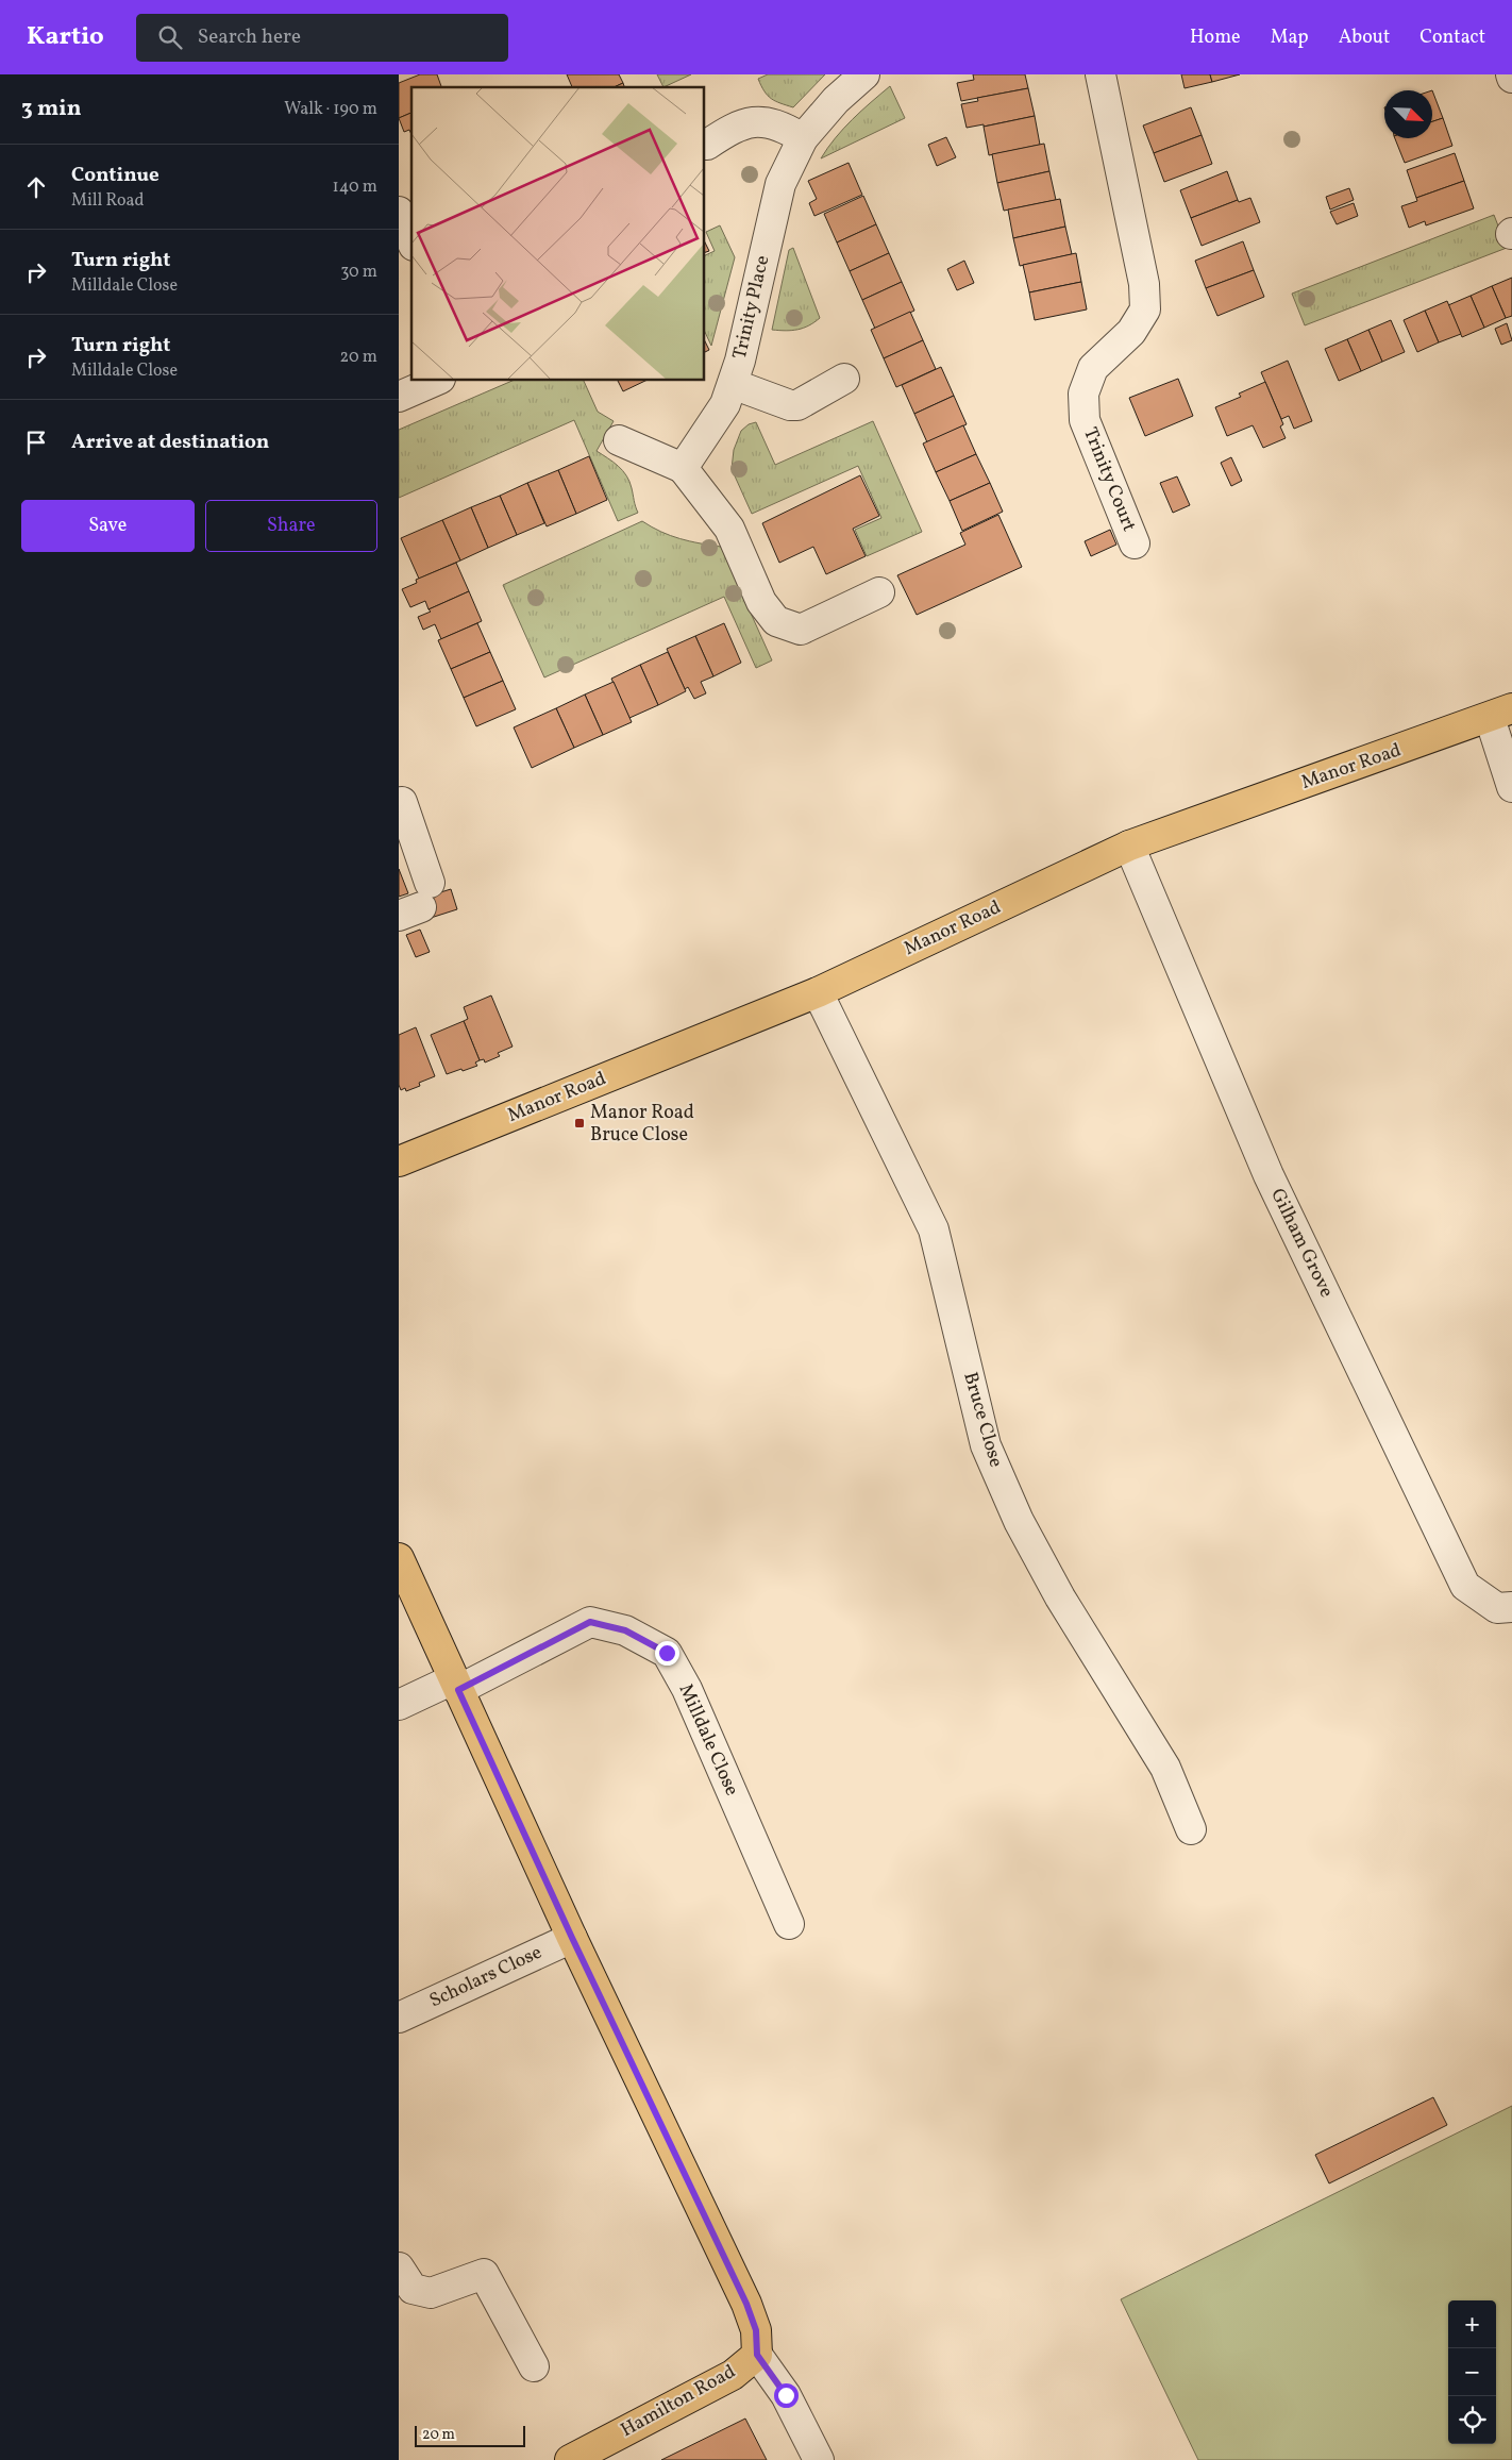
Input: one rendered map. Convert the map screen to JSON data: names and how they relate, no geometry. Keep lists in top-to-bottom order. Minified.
{"streets":{"main road":["Manor Road","Hamilton Road"],"street":["Trinity Place","Trinity Court","Gilham Grove","Bruce Close","Milldale Close","Scholars Close"]},"crossings":[["Manor Road","Gilham Grove"],["Manor Road","Bruce Close"]],"places":{"transit":["Manor Road Bruce Close"]},"scale_bar":"20 m","north":"bottom right","page":{"header":"Kartio","search":"Search here","nav":["Home","Map","About","Contact"],"heading":["3 min","Walk · 190 m"],"list":[["Continue","Mill Road","140 m"],["Turn right","Milldale Close","30 m"],["Turn right","Milldale Close","20 m"],"Arrive at destination"],"buttons":["Save","Share"],"map_buttons":["+","−"],"scale":"20 m"}}
